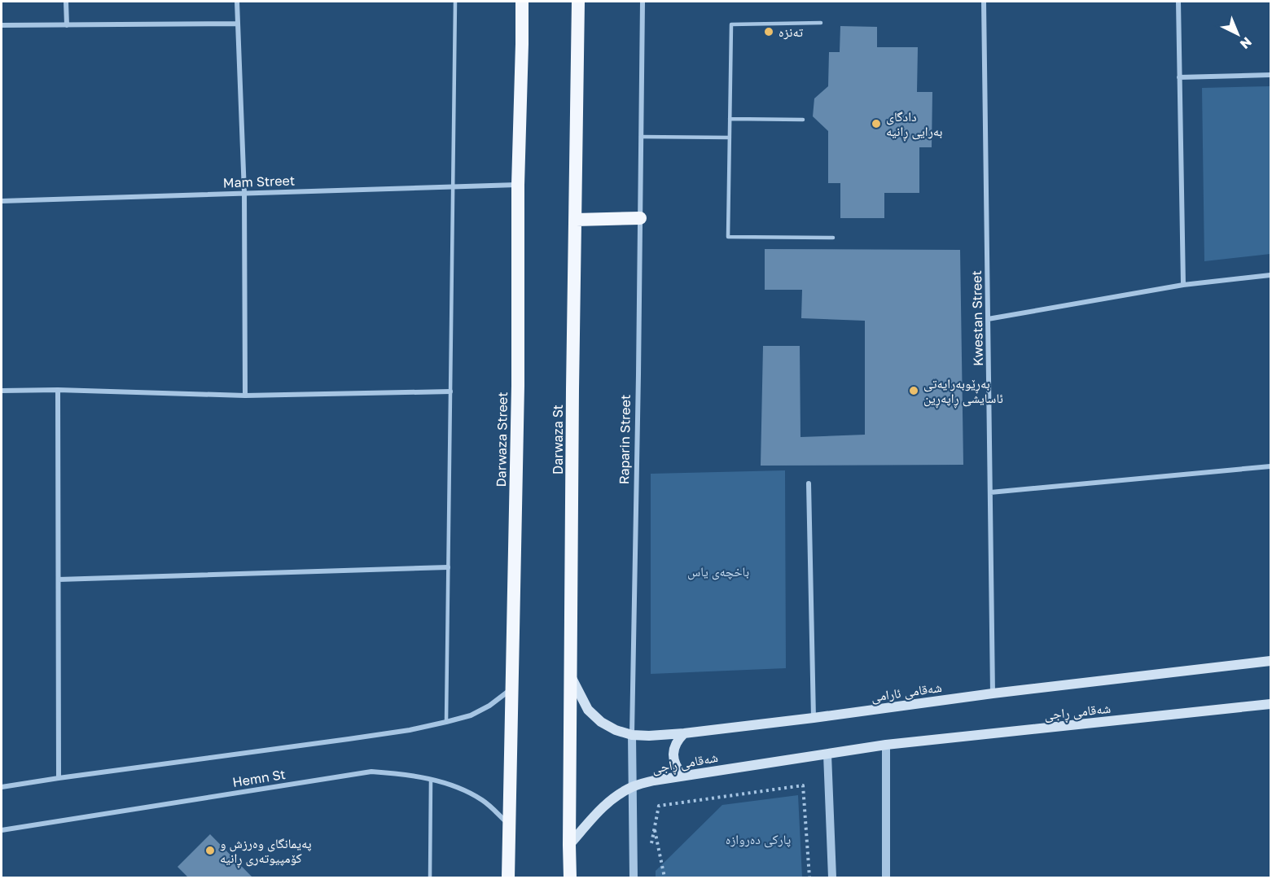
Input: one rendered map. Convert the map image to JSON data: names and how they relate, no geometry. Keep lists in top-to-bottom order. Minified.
{"streets":{"highway":["Darwaza Street","Darwaza St"],"main road":["شەقامی ئارامی","شەقامی ڕاجی"],"street":["Mam Street","Kwestan Street","Raparin Street","Hemn St"]},"crossings":[["Mam Street","Darwaza Street"],["Kwestan Street","شەقامی ئارامی"],["Darwaza Street","Hemn St"],["Darwaza St","شەقامی ئارامی"],["Darwaza St","شەقامی ڕاجی"],["Raparin Street","شەقامی ئارامی"],["Raparin Street","شەقامی ڕاجی"]],"parks":["باخچەی یاس","پارکی دەروازە"],"places":["تەنزە","دادگای بەرایی ڕانیە","بەڕێوبەرایەتی ئاسایشی ڕاپەڕین","پەیمانگای وەرزش و کۆمپیوتەری ڕانیە"],"north":"bottom right"}
